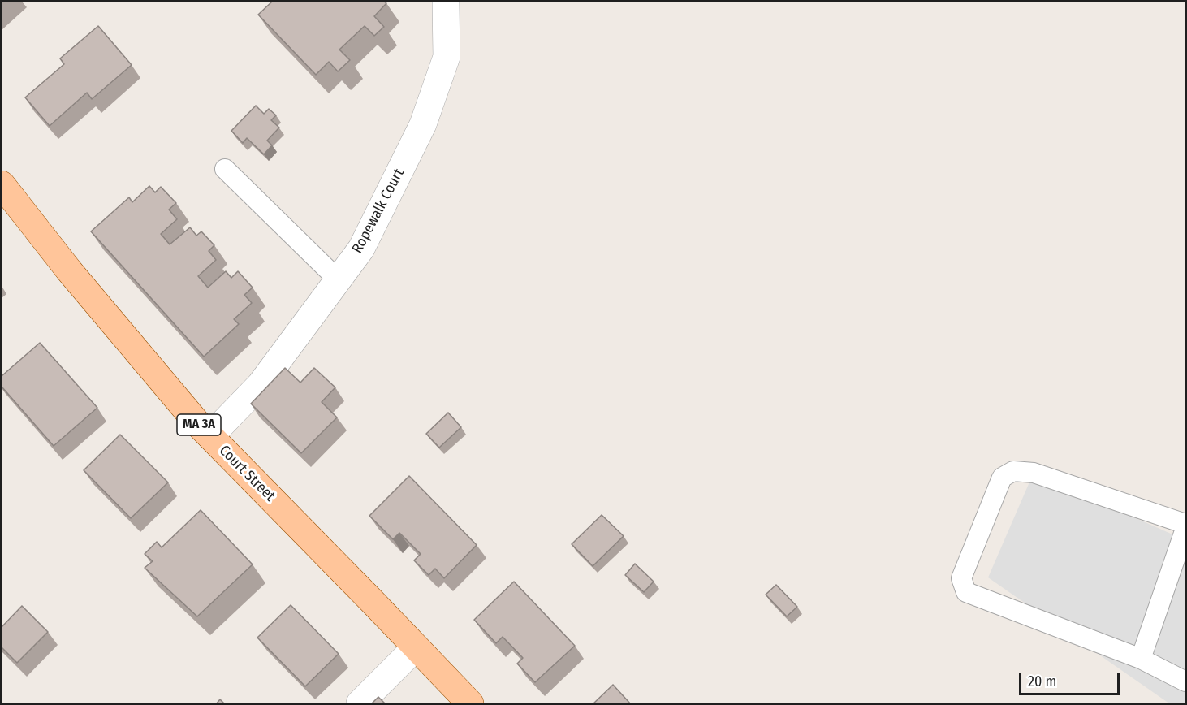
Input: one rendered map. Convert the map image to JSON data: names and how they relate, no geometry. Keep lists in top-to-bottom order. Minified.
{"streets":{"main road":["MA 3A","Court Street"],"street":["Ropewalk Court"]},"crossings":[["Ropewalk Court","Court Street"]],"scale_bar":"20 m"}
